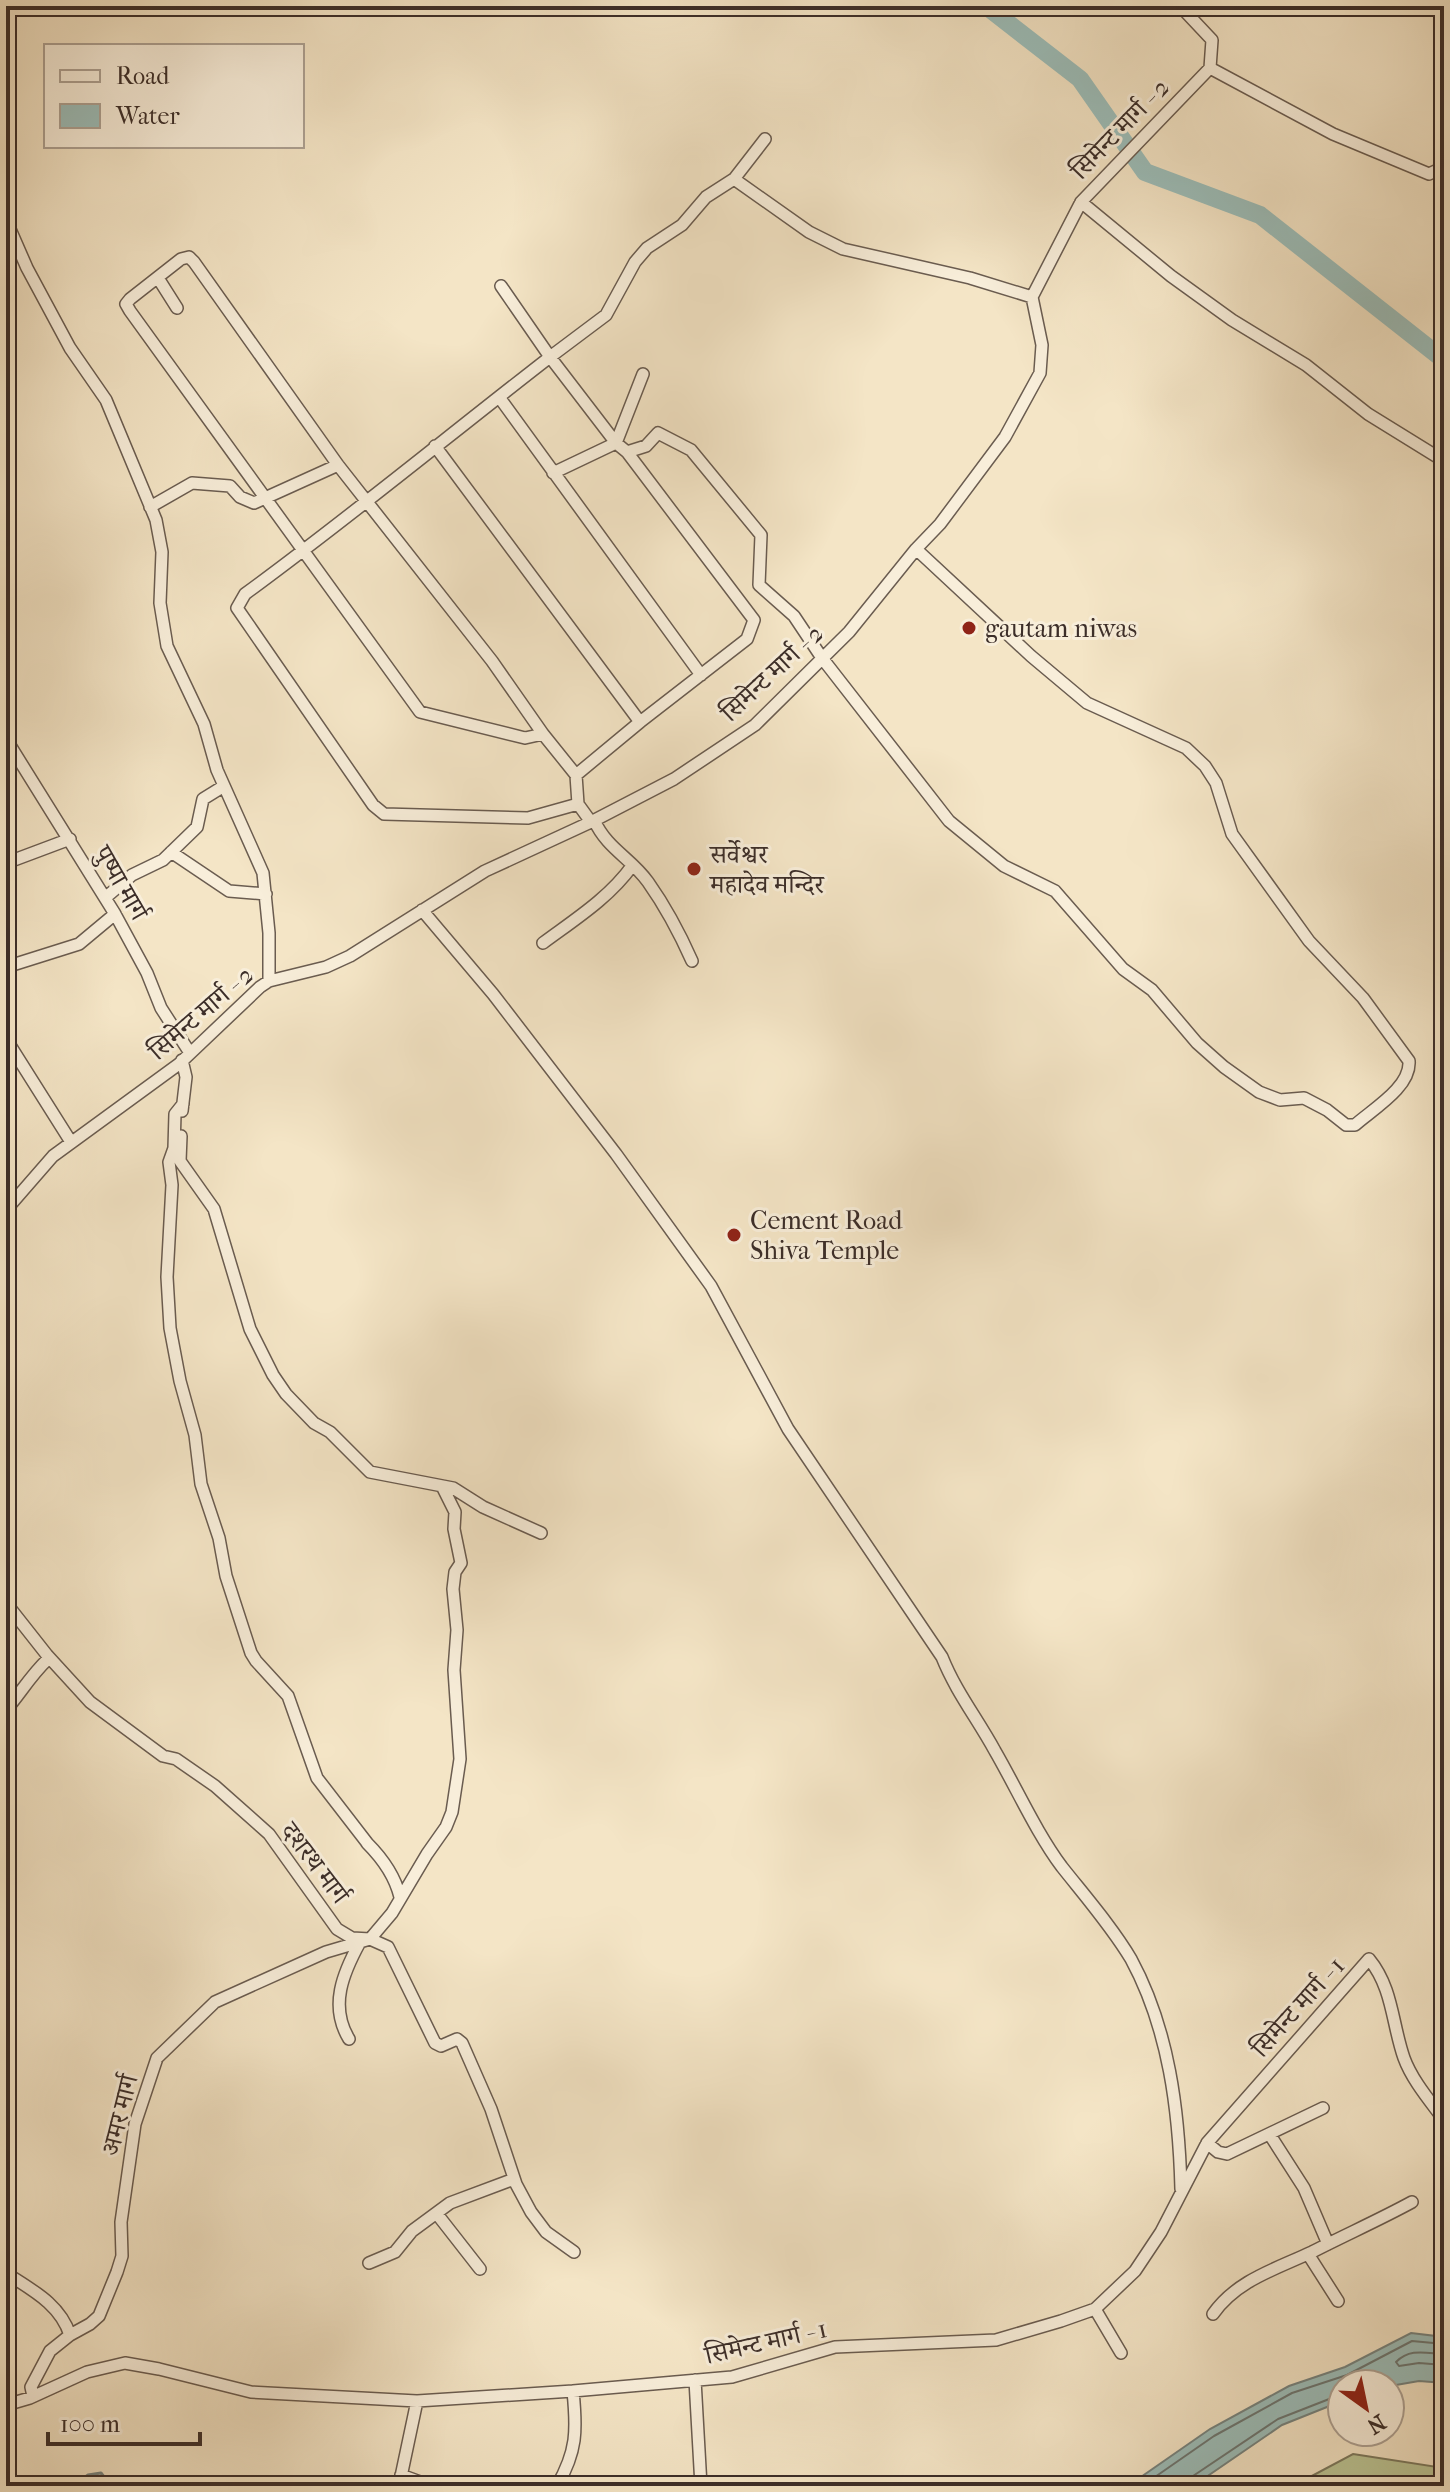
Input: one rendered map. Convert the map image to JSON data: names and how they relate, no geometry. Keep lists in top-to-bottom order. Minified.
{"streets":{"street":["सिमेन्ट मार्ग - 2","पुष्पा मार्ग","दशरथ मार्ग","सिमेन्ट मार्ग - 1","अमर मार्ग"]},"crossings":[["सिमेन्ट मार्ग - 2","पुष्पा मार्ग"],["दशरथ मार्ग","अमर मार्ग"],["सिमेन्ट मार्ग - 1","अमर मार्ग"]],"places":["gautam niwas","सर्वेश्वर महादेव मन्दिर","Cement Road Shiva Temple"],"legend":["Road","Water"],"scale_bar":"100 m","north":"bottom right"}
